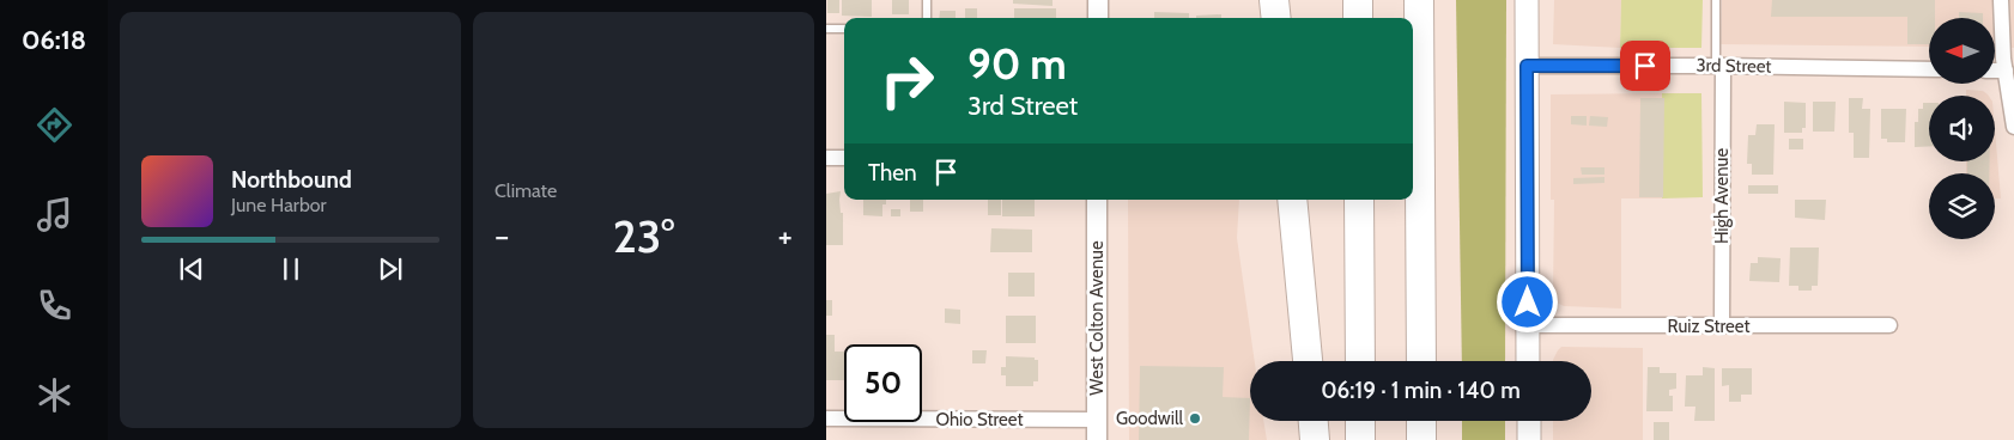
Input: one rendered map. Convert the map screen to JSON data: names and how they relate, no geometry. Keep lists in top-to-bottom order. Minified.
{"streets":{"street":["3rd Street","High Avenue","West Colton Avenue","Ruiz Street","Ohio Street"]},"crossings":[["3rd Street","High Avenue"],["High Avenue","Ruiz Street"],["West Colton Avenue","Ohio Street"]],"places":["Goodwill"],"north":"left","page":{"tabs":"06:18","tile":"Climate","turn":["90 m","3rd Street"],"then":"Then","song":["Northbound","June Harbor"],"heat":["−","23°","+"],"limit":"50","trip":"06:19 · 1 min · 140 m"}}
